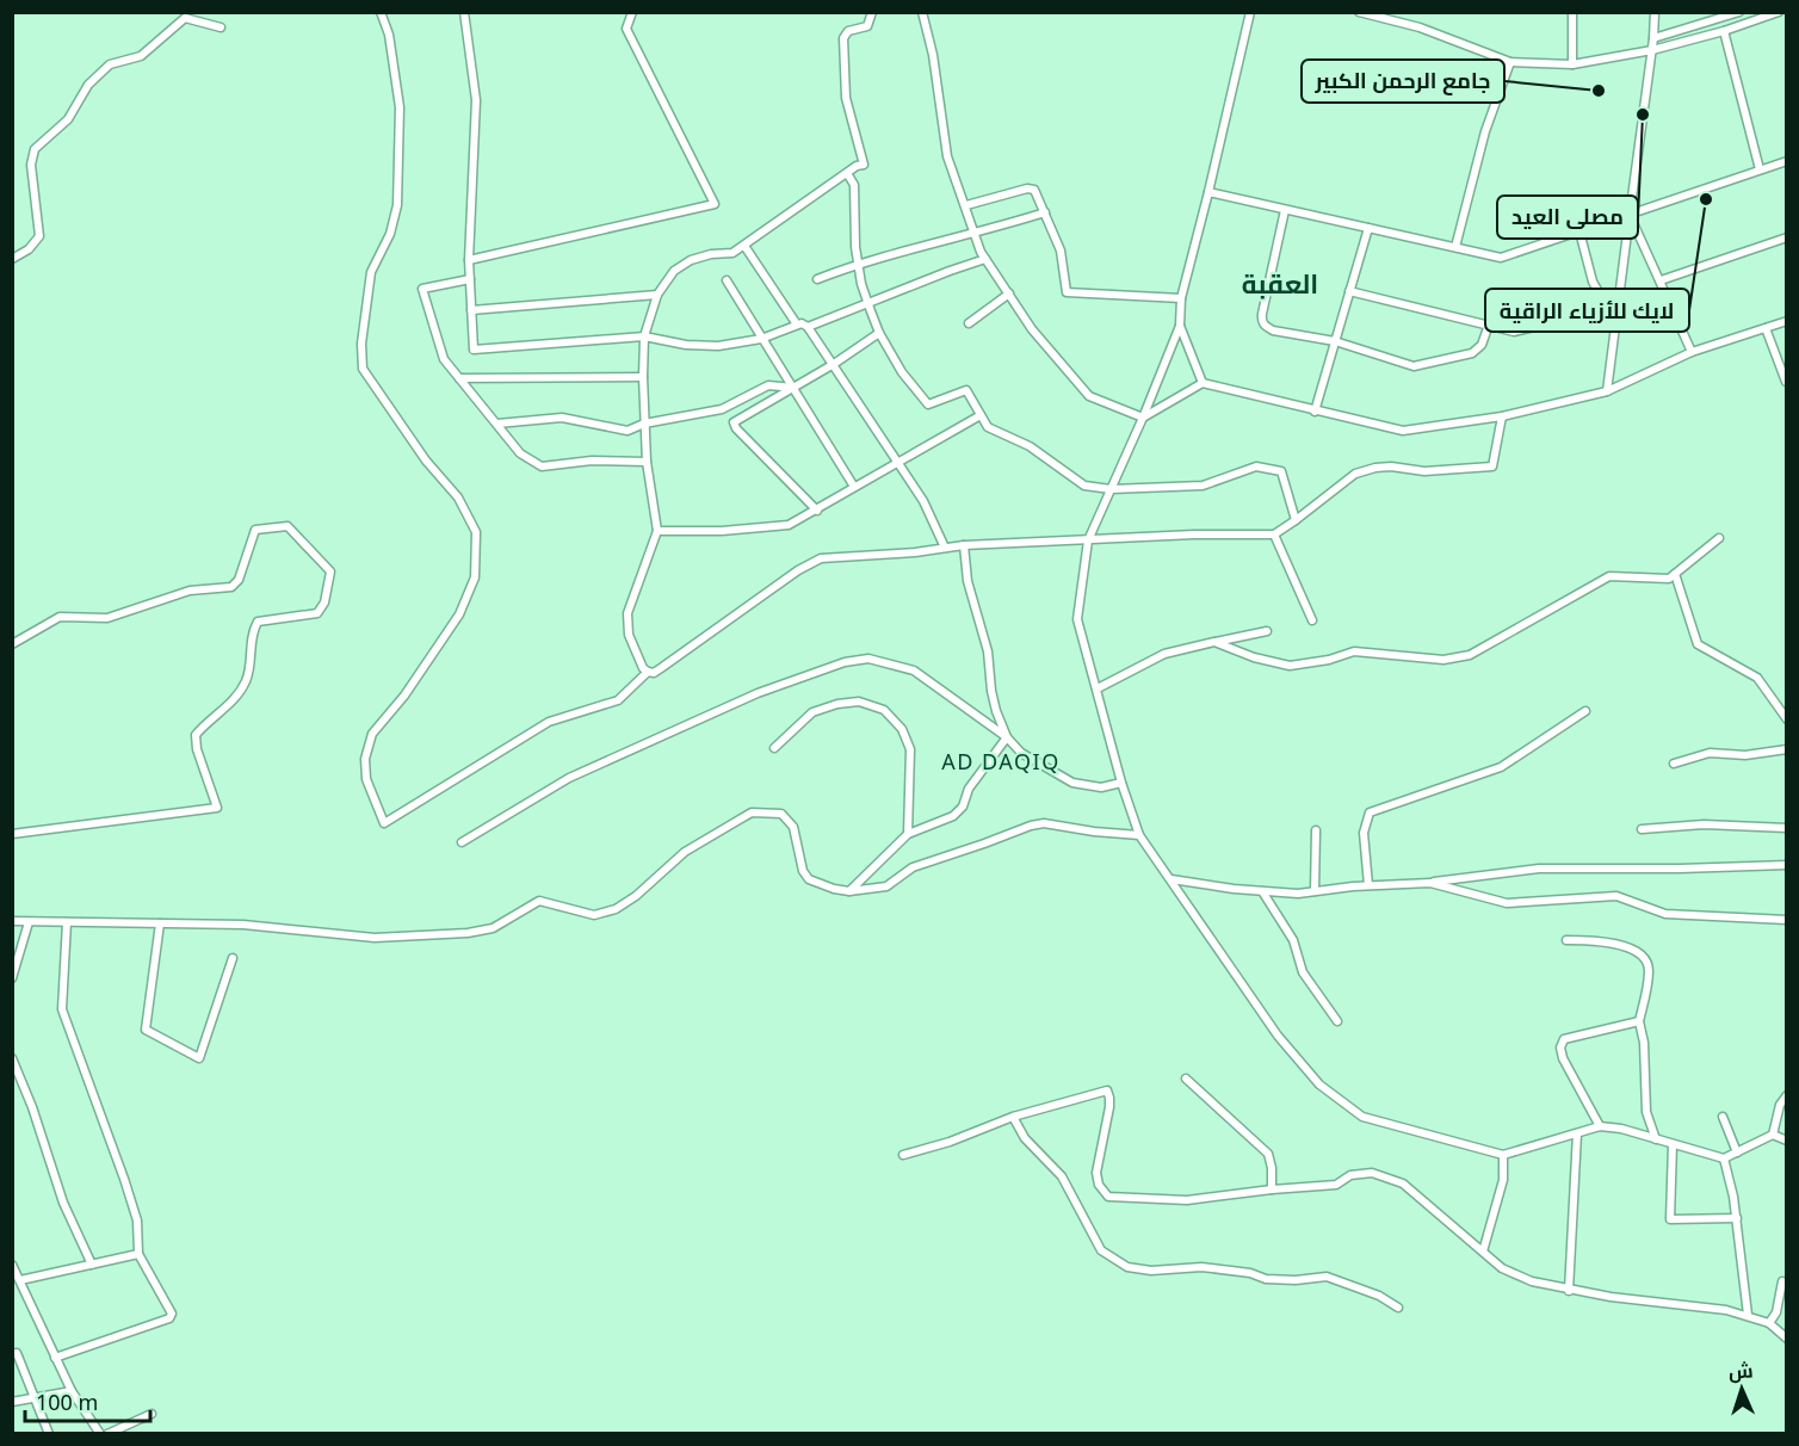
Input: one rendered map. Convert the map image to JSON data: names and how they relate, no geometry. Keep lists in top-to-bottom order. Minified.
{"districts":["العقبة","AD DAQIQ"],"places":["جامع الرحمن الكبير","مصلى العيد","لايك للأزياء الراقية"],"scale_bar":"100 m","north":"top"}
